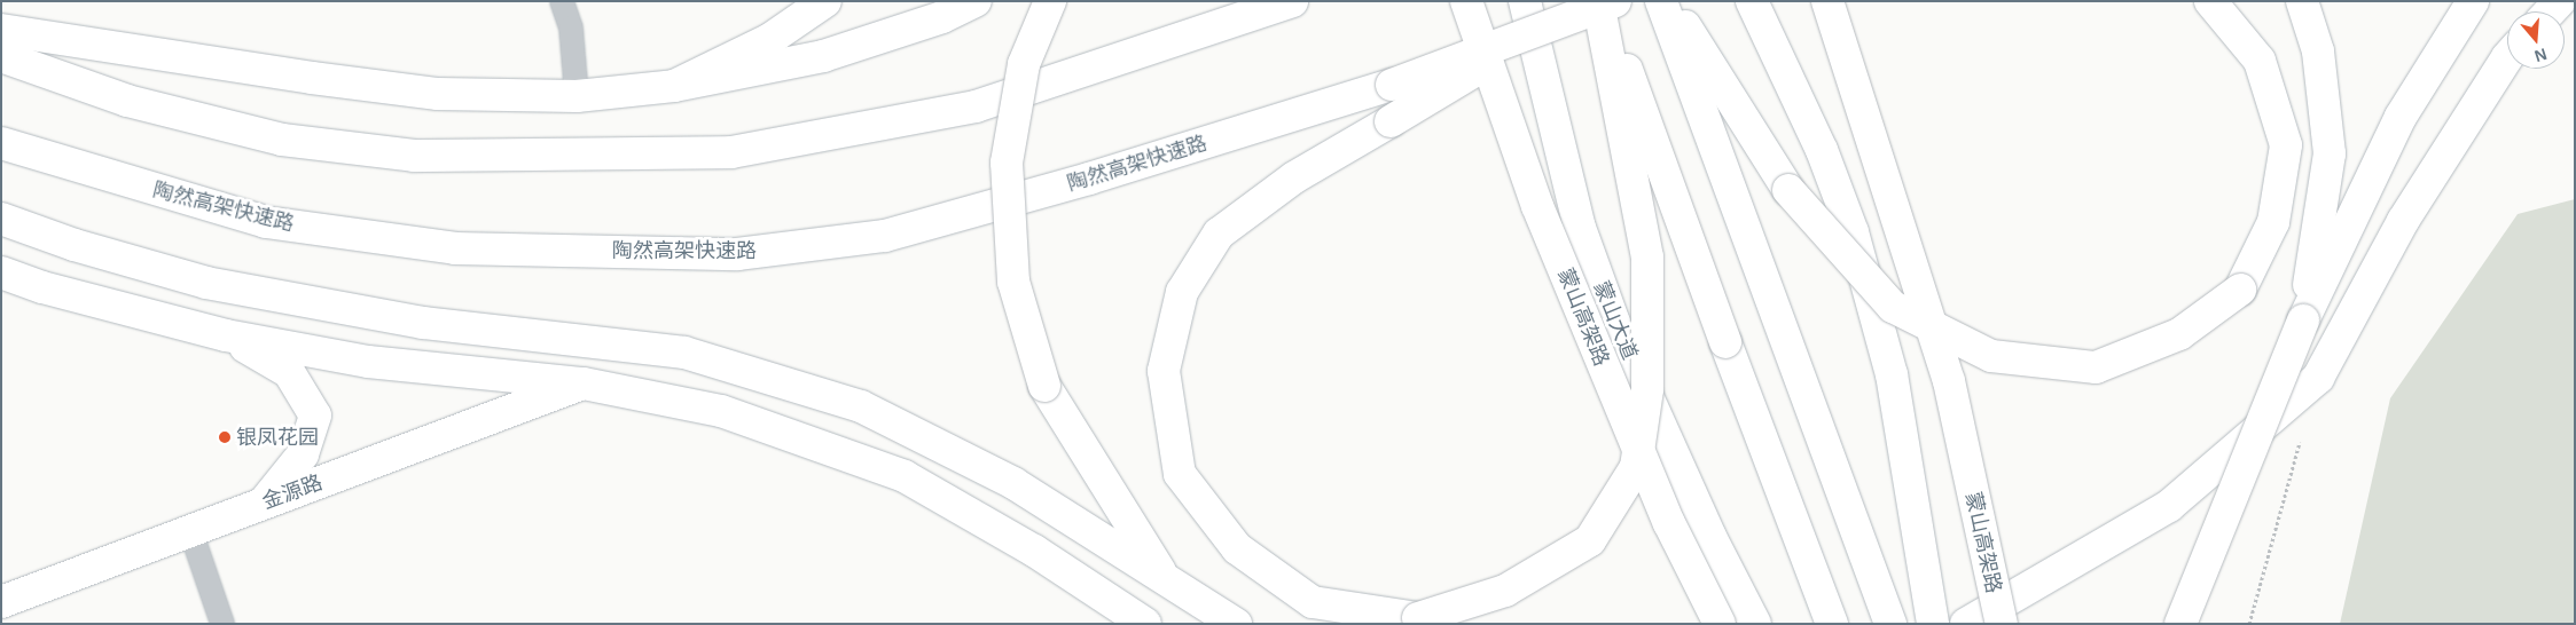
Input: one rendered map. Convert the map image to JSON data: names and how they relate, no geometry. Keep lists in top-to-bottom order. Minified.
{"streets":{"main road":["陶然高架快速路","蒙山高架路","蒙山大道","金源路"]},"places":["银凤花园"],"north":"bottom"}
